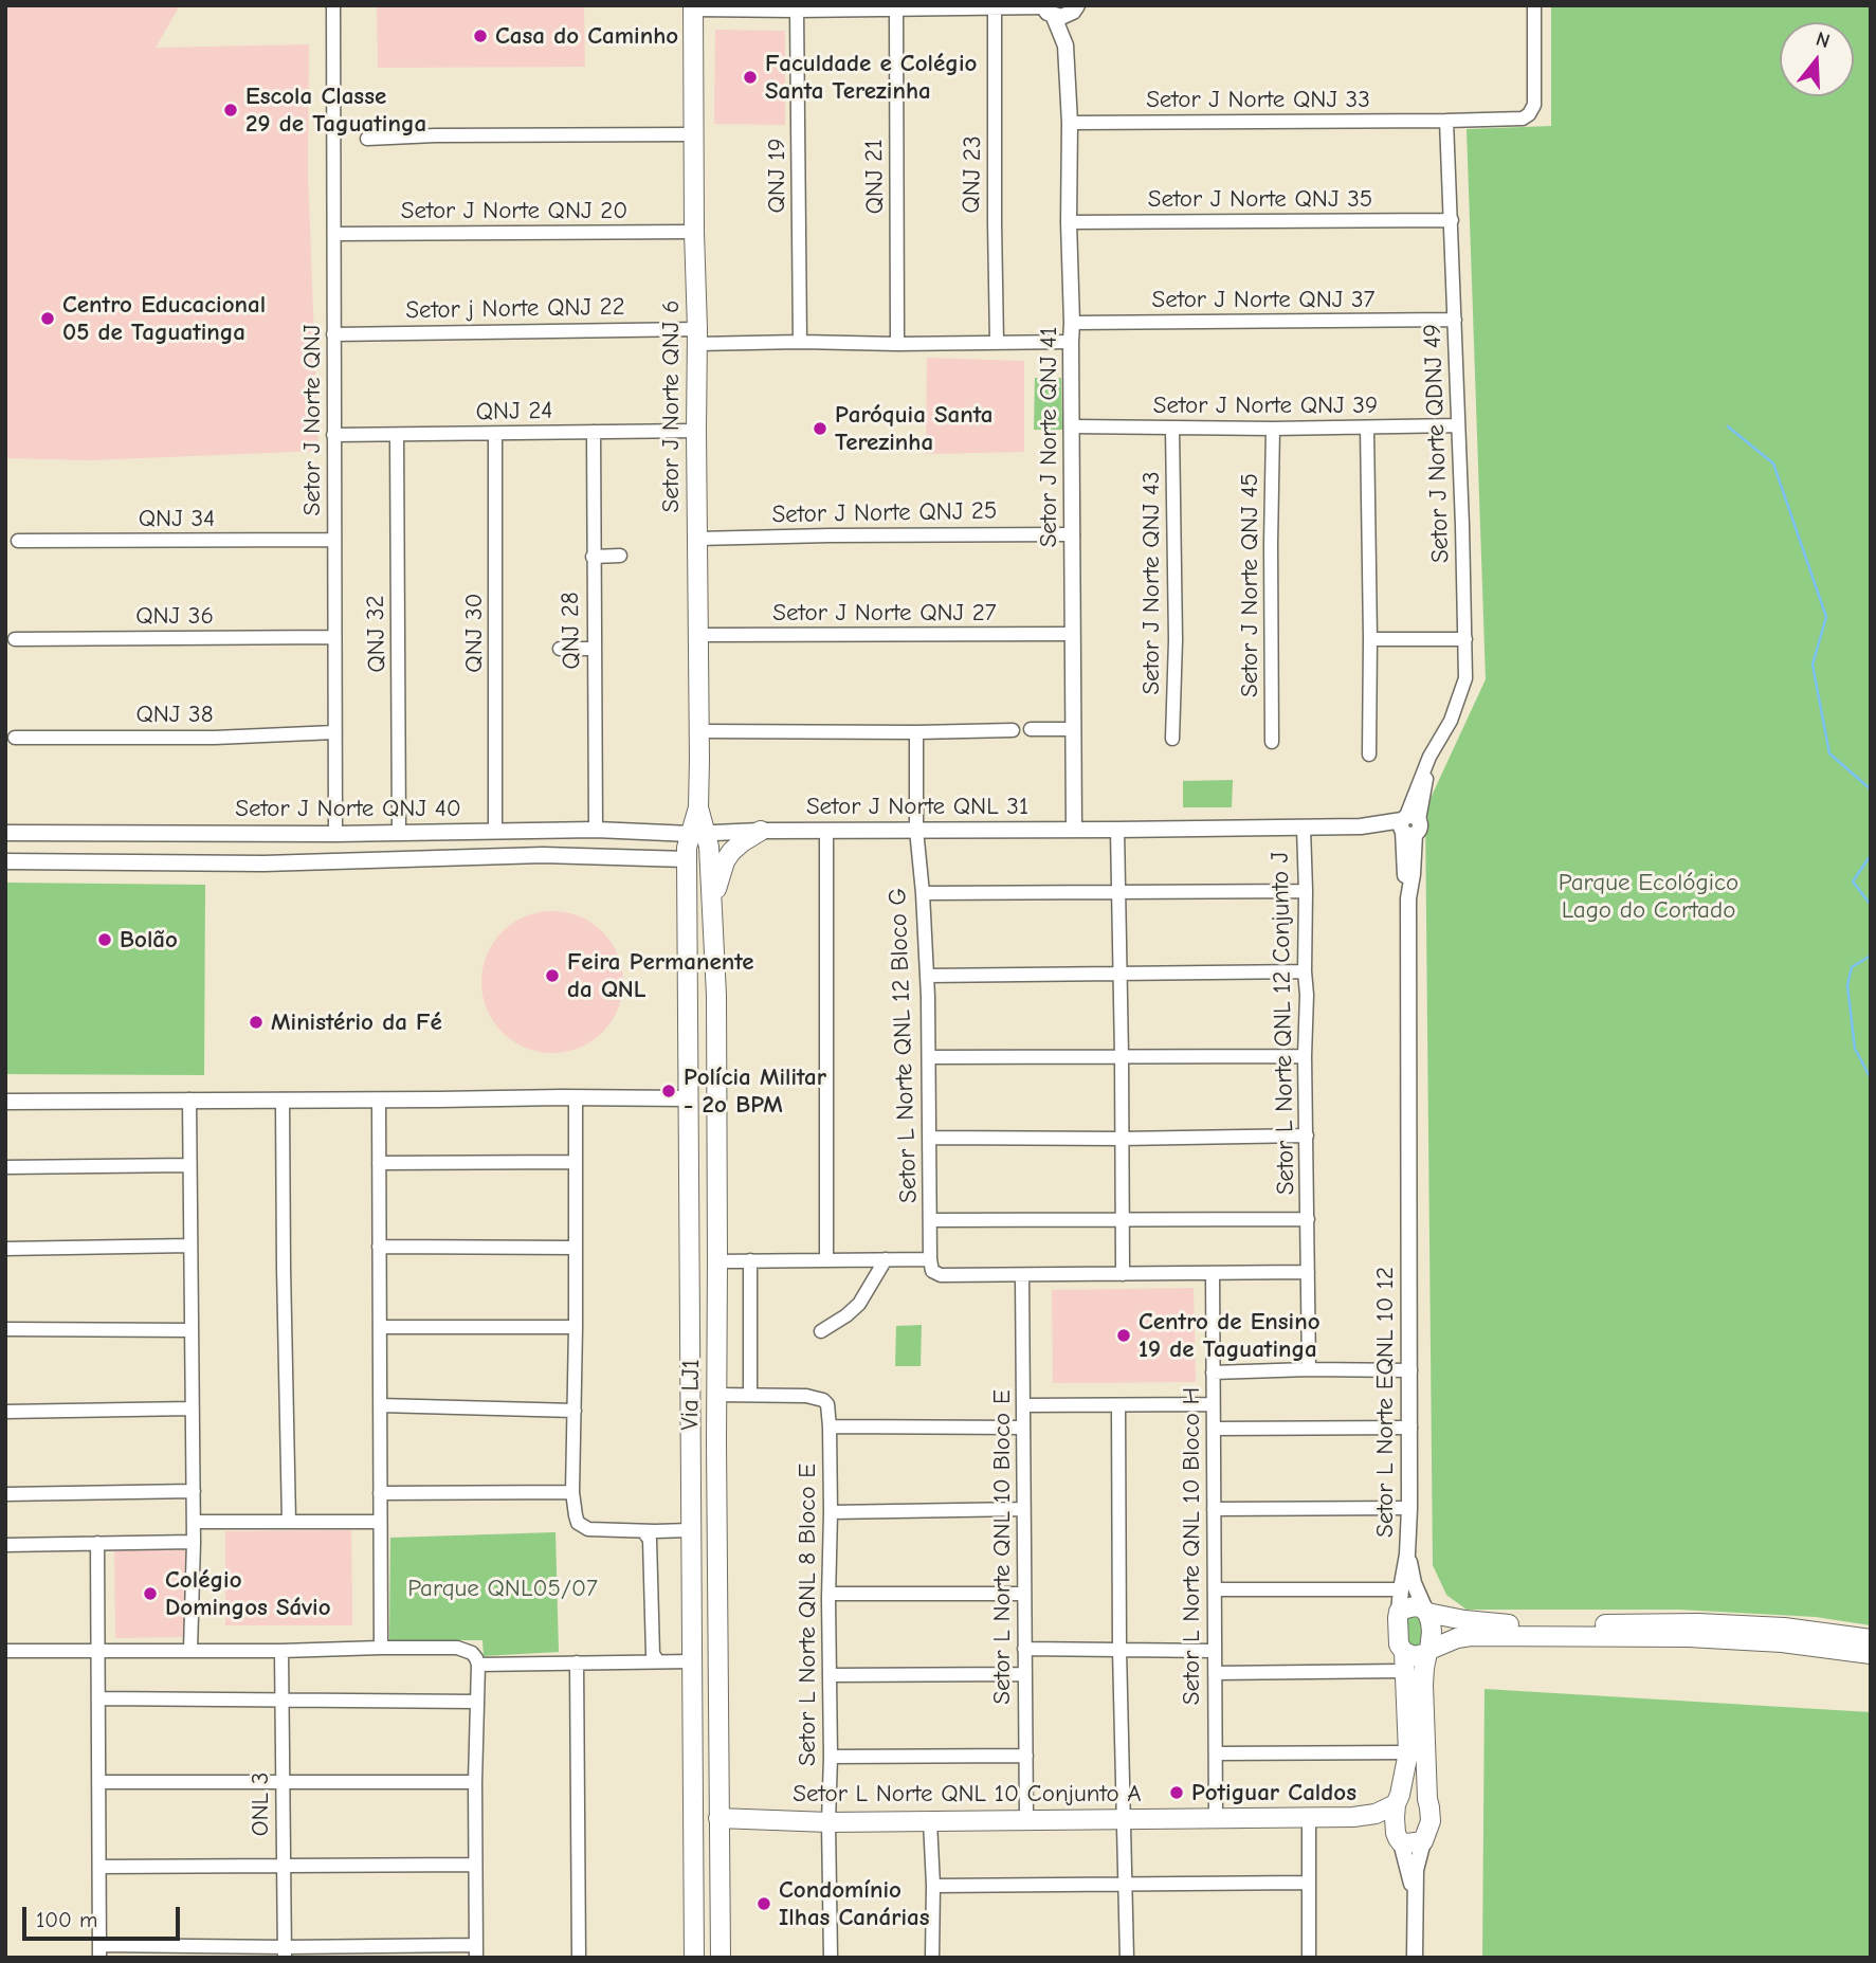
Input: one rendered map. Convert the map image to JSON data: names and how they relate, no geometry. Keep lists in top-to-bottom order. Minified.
{"streets":{"main road":["Setor J Norte QNJ 6","Via LJ1","Setor L Norte QNL 10 Conjunto A"],"street":["Setor J Norte QNJ 33","QNJ 23","QNJ 19","QNJ 21","Setor J Norte QNJ 35","Setor J Norte QNJ 20","Setor J Norte QNJ 37","Setor j Norte QNJ 22","Setor J Norte QNJ 39","QNJ 24","Setor J Norte QNJ","Setor J Norte QNJ 41","Setor J Norte QDNJ 49","Setor J Norte QNJ 25","QNJ 34","Setor J Norte QNJ 43","Setor J Norte QNJ 45","Setor J Norte QNJ 27","QNJ 36","QNJ 28","QNJ 30","QNJ 32","QNJ 38","Setor J Norte QNL 31","Setor J Norte QNJ 40","Setor L Norte QNL 12 Conjunto J","Setor L Norte QNL 12 Bloco G","Setor L Norte EQNL 10 12","Setor L Norte QNL 10 Bloco H","Setor L Norte QNL 10 Bloco E","Setor L Norte QNL 8 Bloco E","ONL 3"]},"crossings":[["Setor J Norte QNJ 33","Setor J Norte QNJ 41"],["Setor J Norte QNJ 33","Setor J Norte QDNJ 49"],["Setor J Norte QNJ 35","Setor J Norte QNJ 41"],["Setor J Norte QNJ 35","Setor J Norte QDNJ 49"],["Setor J Norte QNJ 20","Setor J Norte QNJ 6"],["Setor J Norte QNJ 20","Setor J Norte QNJ"],["Setor J Norte QNJ 37","Setor J Norte QNJ 41"],["Setor J Norte QNJ 37","Setor J Norte QDNJ 49"],["Setor j Norte QNJ 22","Setor J Norte QNJ 6"],["Setor j Norte QNJ 22","Setor J Norte QNJ"],["Setor J Norte QNJ 39","Setor J Norte QNJ 41"],["Setor J Norte QNJ 39","Setor J Norte QDNJ 49"],["Setor J Norte QNJ 39","Setor J Norte QNJ 43"],["Setor J Norte QNJ 39","Setor J Norte QNJ 45"],["Setor J Norte QNJ 6","QNJ 24"],["Setor J Norte QNJ 6","Setor J Norte QNJ 25"],["Setor J Norte QNJ 6","Setor J Norte QNJ 27"],["Setor J Norte QNJ 6","Setor J Norte QNL 31"],["Setor J Norte QNJ 6","Setor J Norte QNJ 40"],["Setor J Norte QNJ 6","Via LJ1"],["QNJ 24","Setor J Norte QNJ"],["QNJ 24","QNJ 28"],["QNJ 24","QNJ 30"],["QNJ 24","QNJ 32"],["Setor J Norte QNJ","QNJ 34"],["Setor J Norte QNJ","QNJ 36"],["Setor J Norte QNJ","QNJ 38"],["Setor J Norte QNJ","Setor J Norte QNJ 40"],["Setor J Norte QNJ 41","Setor J Norte QNJ 25"],["Setor J Norte QNJ 41","Setor J Norte QNJ 27"],["Setor J Norte QNJ 41","Setor J Norte QNL 31"],["Setor J Norte QDNJ 49","Setor J Norte QNL 31"],["Setor J Norte QDNJ 49","Setor L Norte EQNL 10 12"],["QNJ 28","Setor J Norte QNJ 40"],["QNJ 30","Setor J Norte QNJ 40"],["QNJ 32","Setor J Norte QNJ 40"],["Setor J Norte QNL 31","Setor J Norte QNJ 40"],["Setor J Norte QNL 31","Setor L Norte QNL 12 Conjunto J"],["Setor J Norte QNL 31","Setor L Norte QNL 12 Bloco G"],["Setor J Norte QNL 31","Via LJ1"],["Setor J Norte QNL 31","Setor L Norte EQNL 10 12"],["Setor J Norte QNJ 40","Via LJ1"],["Setor L Norte QNL 12 Conjunto J","Setor L Norte QNL 12 Bloco G"],["Via LJ1","Setor L Norte QNL 10 Conjunto A"],["Setor L Norte QNL 10 Bloco H","Setor L Norte QNL 10 Conjunto A"],["Setor L Norte QNL 10 Bloco E","Setor L Norte QNL 10 Conjunto A"],["Setor L Norte QNL 8 Bloco E","Setor L Norte QNL 10 Conjunto A"]],"parks":["Parque Ecológico Lago do Cortado","Parque QNL05/07"],"places":["Casa do Caminho","Faculdade e Colégio Santa Terezinha","Escola Classe 29 de Taguatinga","Centro Educacional 05 de Taguatinga","Paróquia Santa Terezinha","Bolão","Feira Permanente da QNL","Ministério da Fé","Polícia Militar - 2o BPM","Centro de Ensino 19 de Taguatinga","Colégio Domingos Sávio","Potiguar Caldos","Condomínio Ilhas Canárias"],"scale_bar":"100 m","north":"top"}
